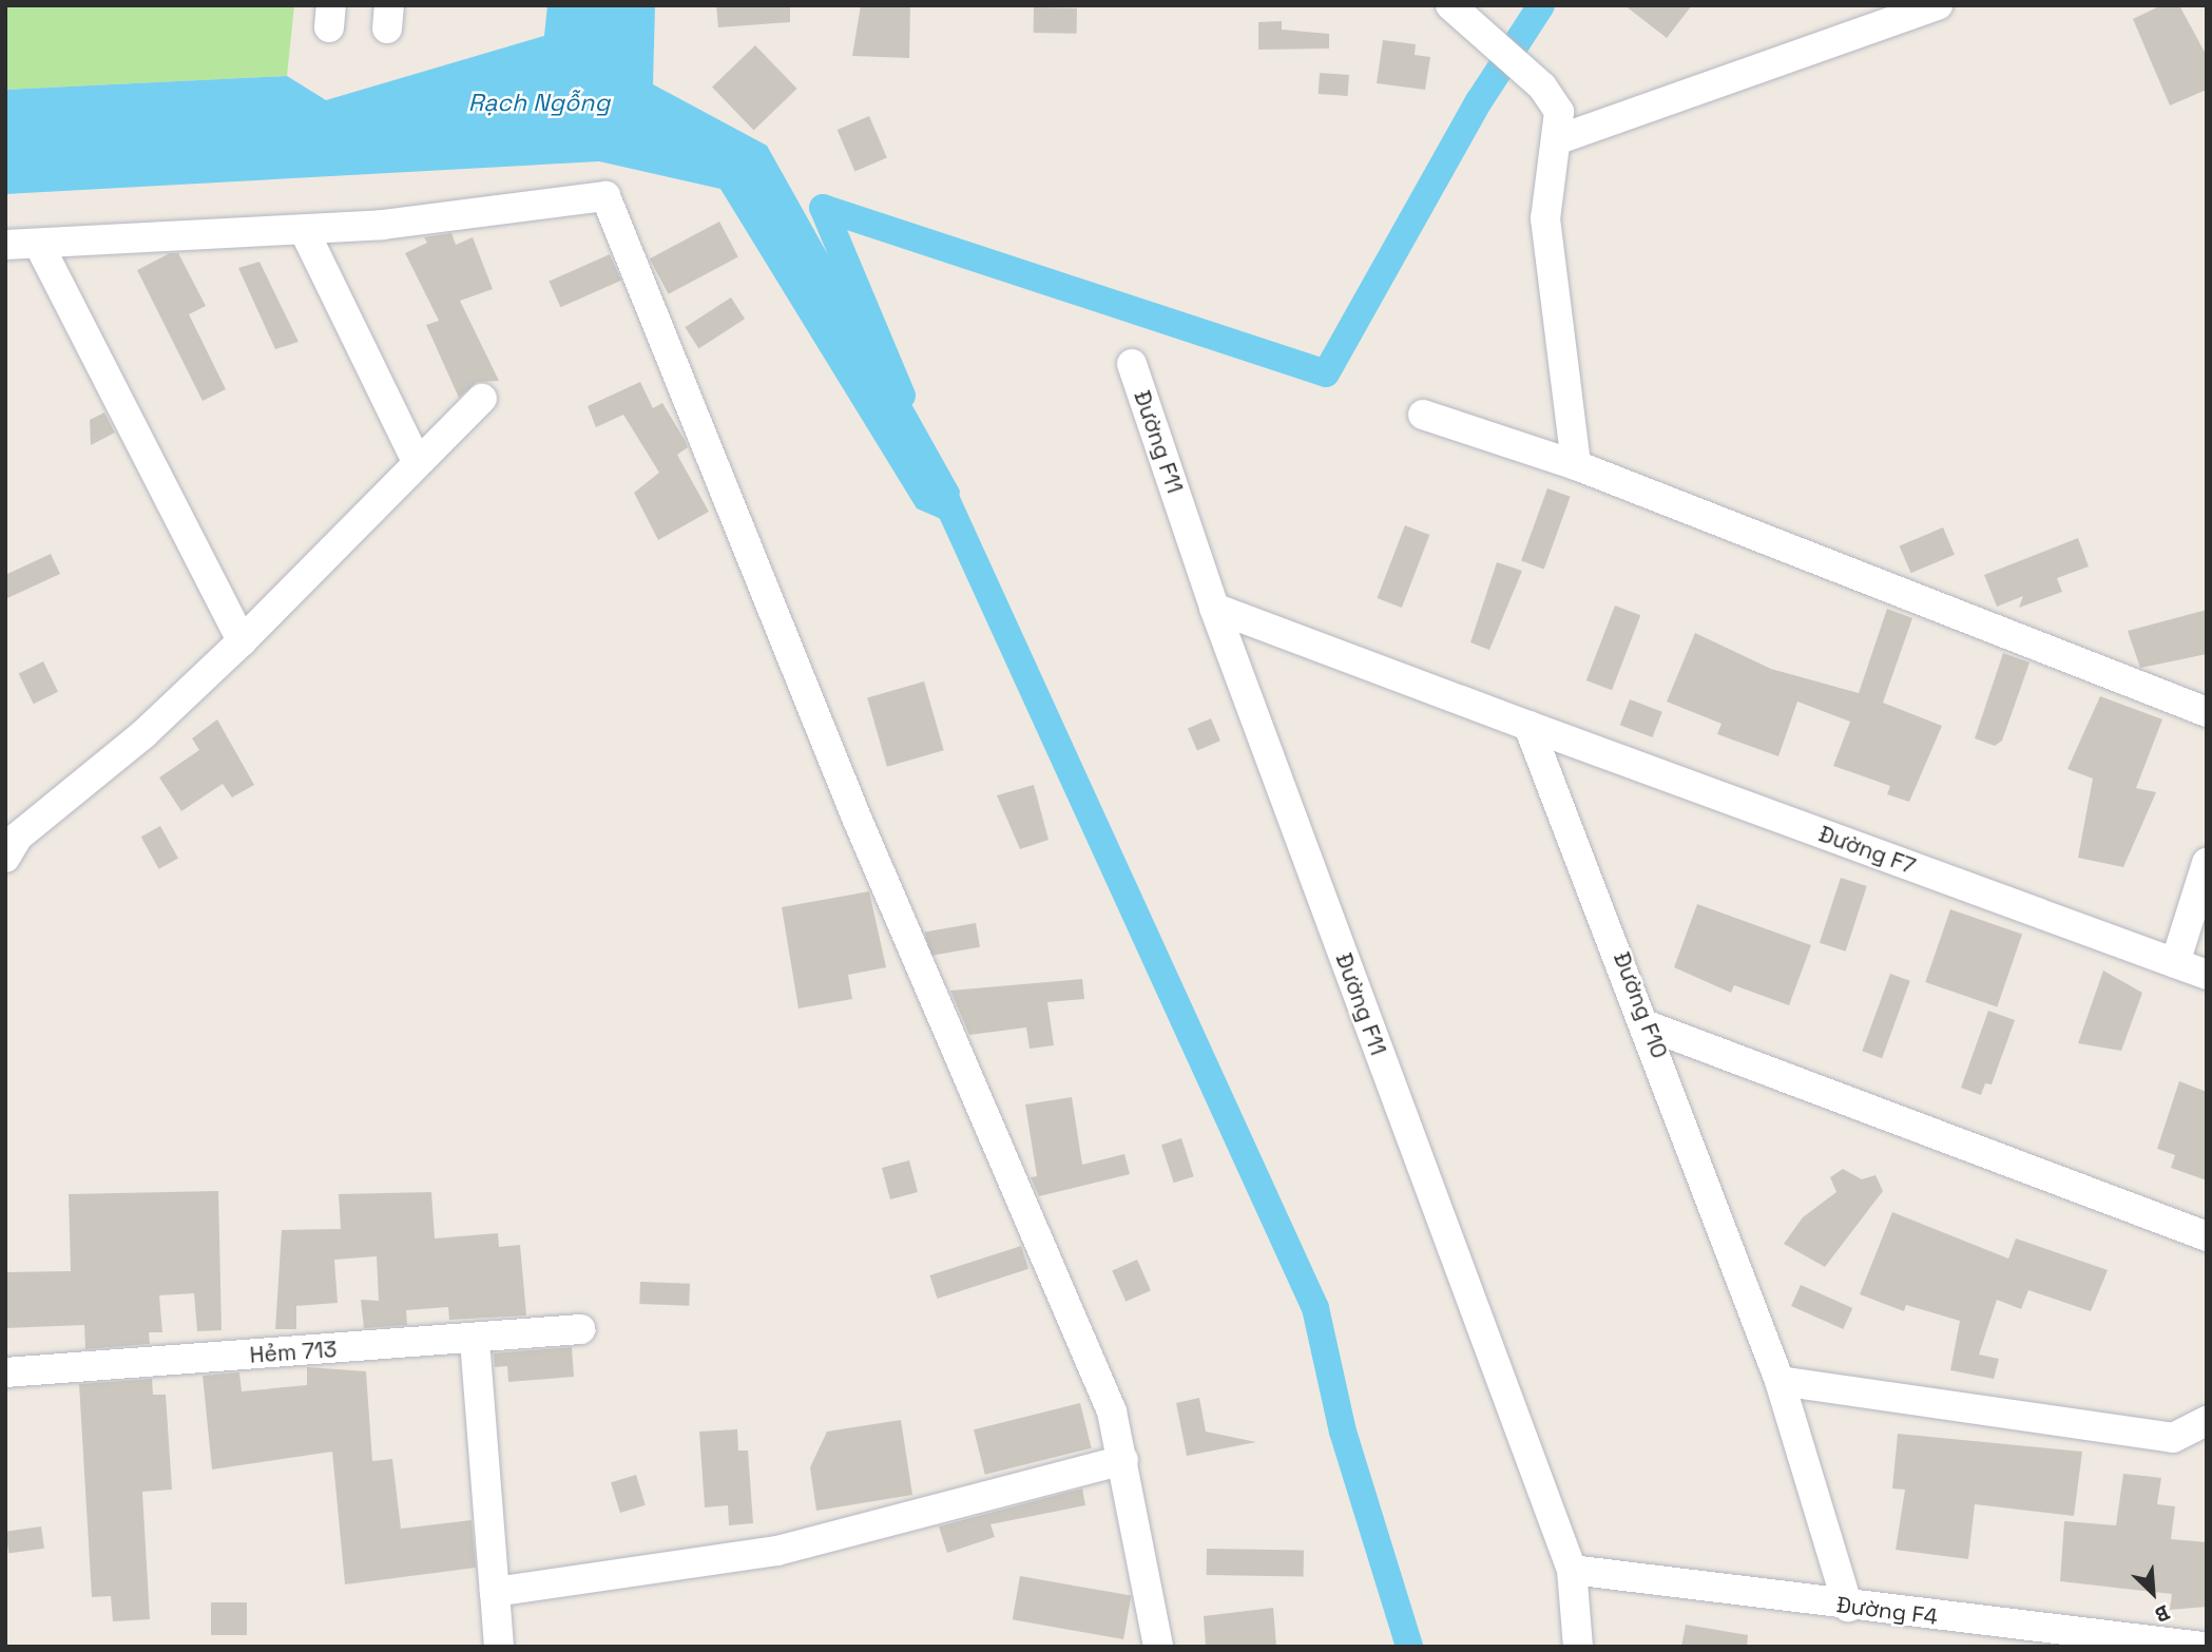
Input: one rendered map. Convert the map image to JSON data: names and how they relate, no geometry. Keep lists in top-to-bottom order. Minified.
{"streets":{"street":["Đường F11","Đường F7","Đường F10","Hẻm 713","Đường F4"]},"crossings":[["Đường F11","Đường F4"],["Đường F7","Đường F10"],["Đường F10","Đường F4"]],"water":["Rạch Ngỗng"],"north":"bottom right"}
